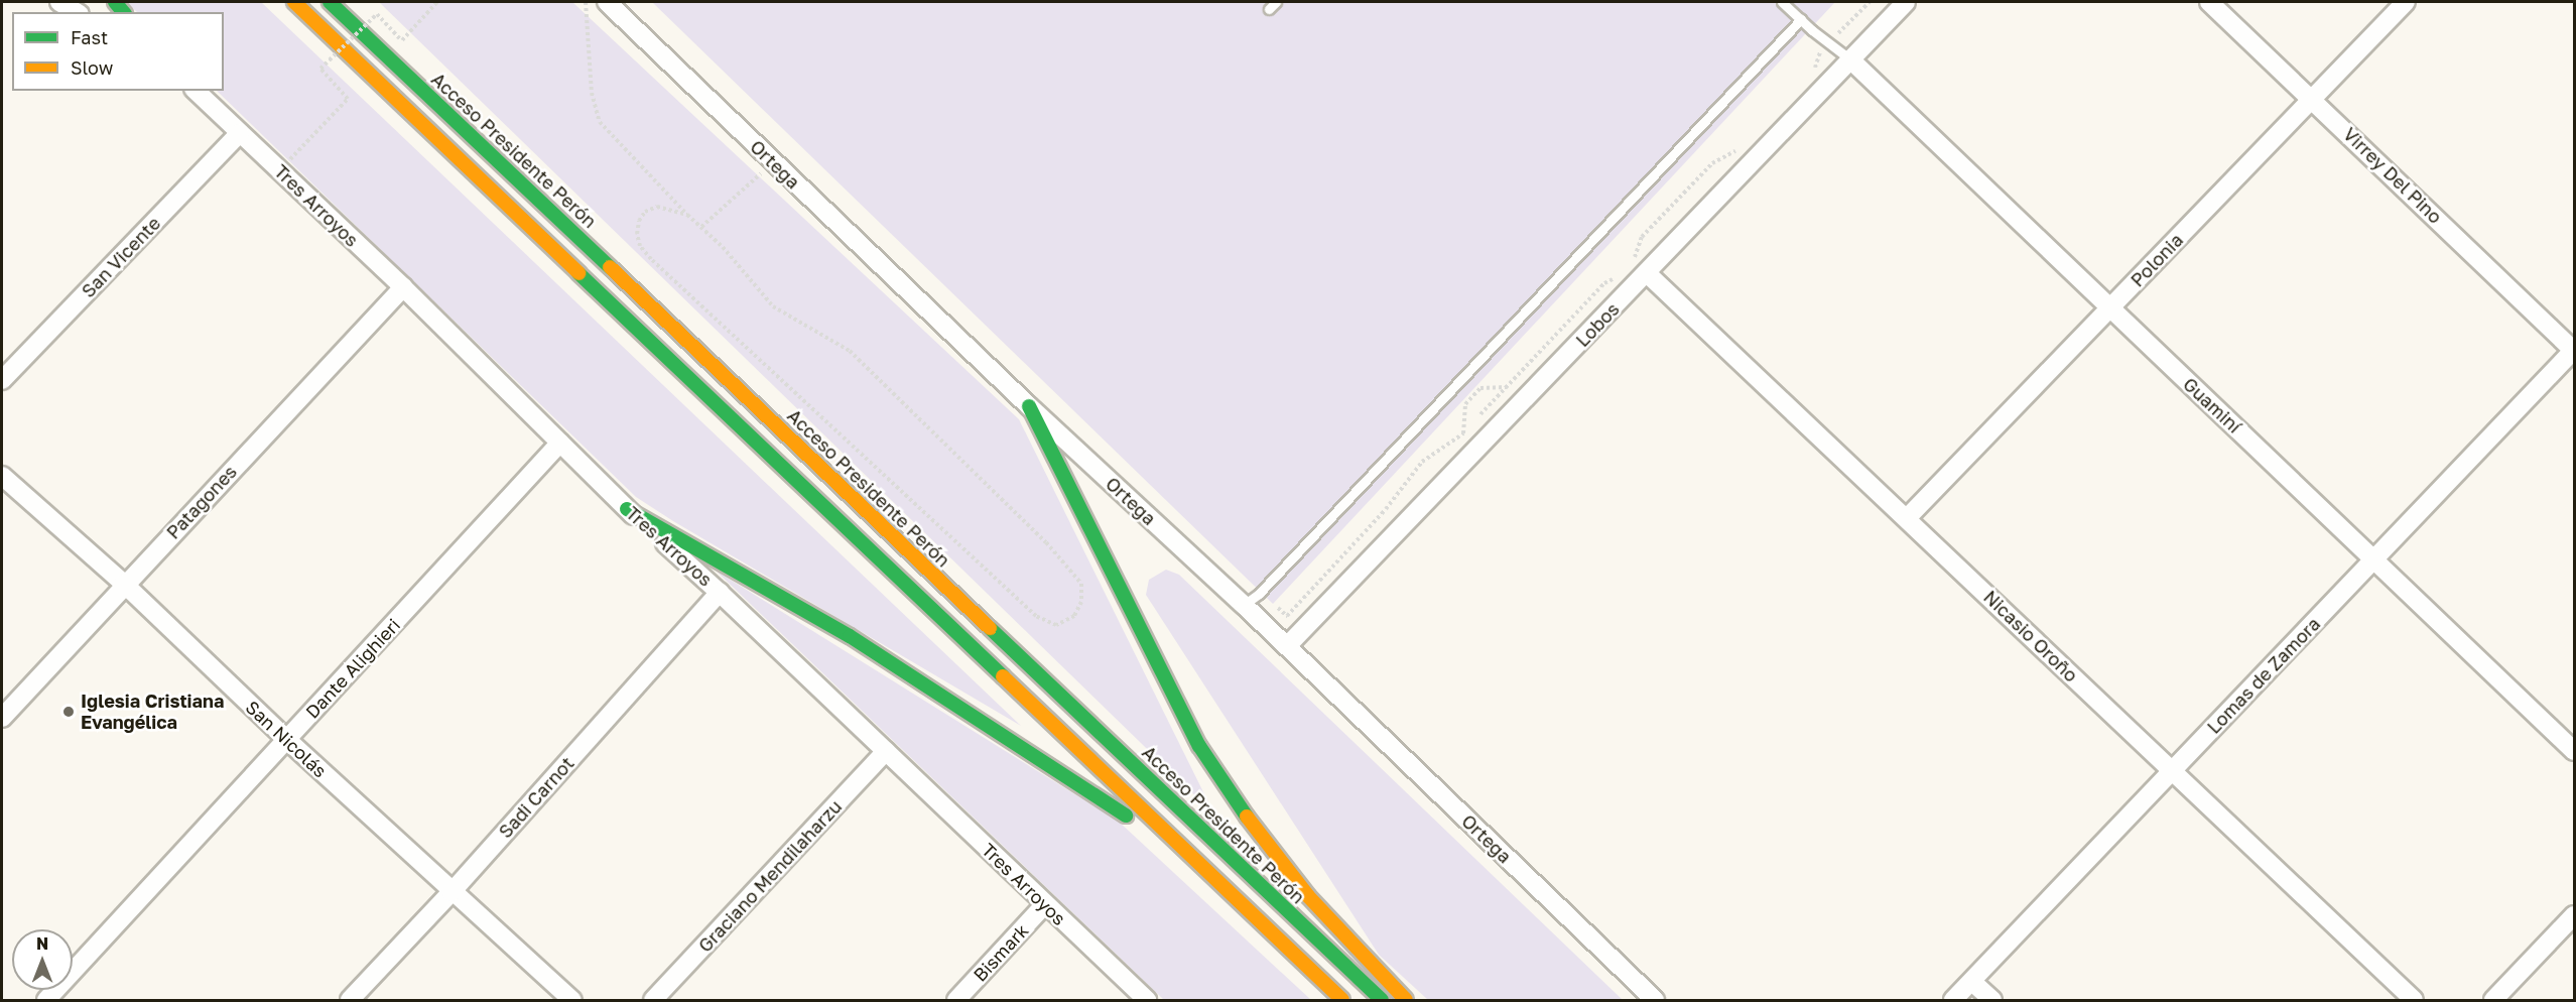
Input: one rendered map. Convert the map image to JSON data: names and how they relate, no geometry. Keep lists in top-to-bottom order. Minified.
{"streets":{"highway":["Acceso Presidente Perón"],"street":["Ortega","Virrey Del Pino","Tres Arroyos","San Vicente","Polonia","Lobos","Guaminí","Patagones","Nicasio Oroño","Dante Alighieri","Lomas de Zamora","San Nicolás","Sadi Carnot","Graciano Mendilaharzu","Bismark"]},"crossings":[["Ortega","Lobos"],["Virrey Del Pino","Polonia"],["Virrey Del Pino","Lomas de Zamora"],["Tres Arroyos","San Vicente"],["Tres Arroyos","Patagones"],["Tres Arroyos","Dante Alighieri"],["Tres Arroyos","Sadi Carnot"],["Tres Arroyos","Graciano Mendilaharzu"],["Tres Arroyos","Bismark"],["Polonia","Guaminí"],["Polonia","Nicasio Oroño"],["Lobos","Guaminí"],["Lobos","Nicasio Oroño"],["Guaminí","Lomas de Zamora"],["Patagones","San Nicolás"],["Nicasio Oroño","Lomas de Zamora"],["Dante Alighieri","San Nicolás"],["San Nicolás","Sadi Carnot"]],"places":["Iglesia Cristiana Evangélica"],"legend":["Fast","Slow"],"north":"top"}
